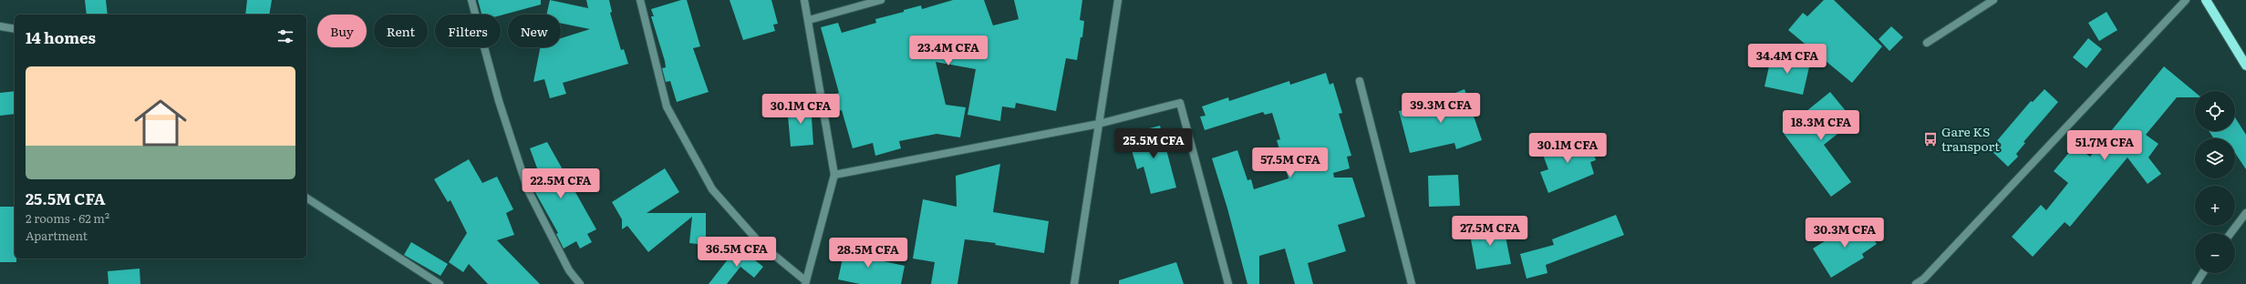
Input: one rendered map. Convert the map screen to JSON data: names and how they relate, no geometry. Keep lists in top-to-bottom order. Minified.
{"places":{"bus stop":["Gare KS transport"]},"page":{"chip":["Buy","Rent","Filters","New"],"heading":"14 homes","price":["23.4M CFA","34.4M CFA","39.3M CFA","30.1M CFA","18.3M CFA","25.5M CFA","51.7M CFA","30.1M CFA","57.5M CFA","22.5M CFA","27.5M CFA","30.3M CFA","36.5M CFA","28.5M CFA"],"list":[{"name":"25.5M CFA","note":"2 rooms · 62 m² · Apartment"}],"map_buttons":["+","−"]}}
